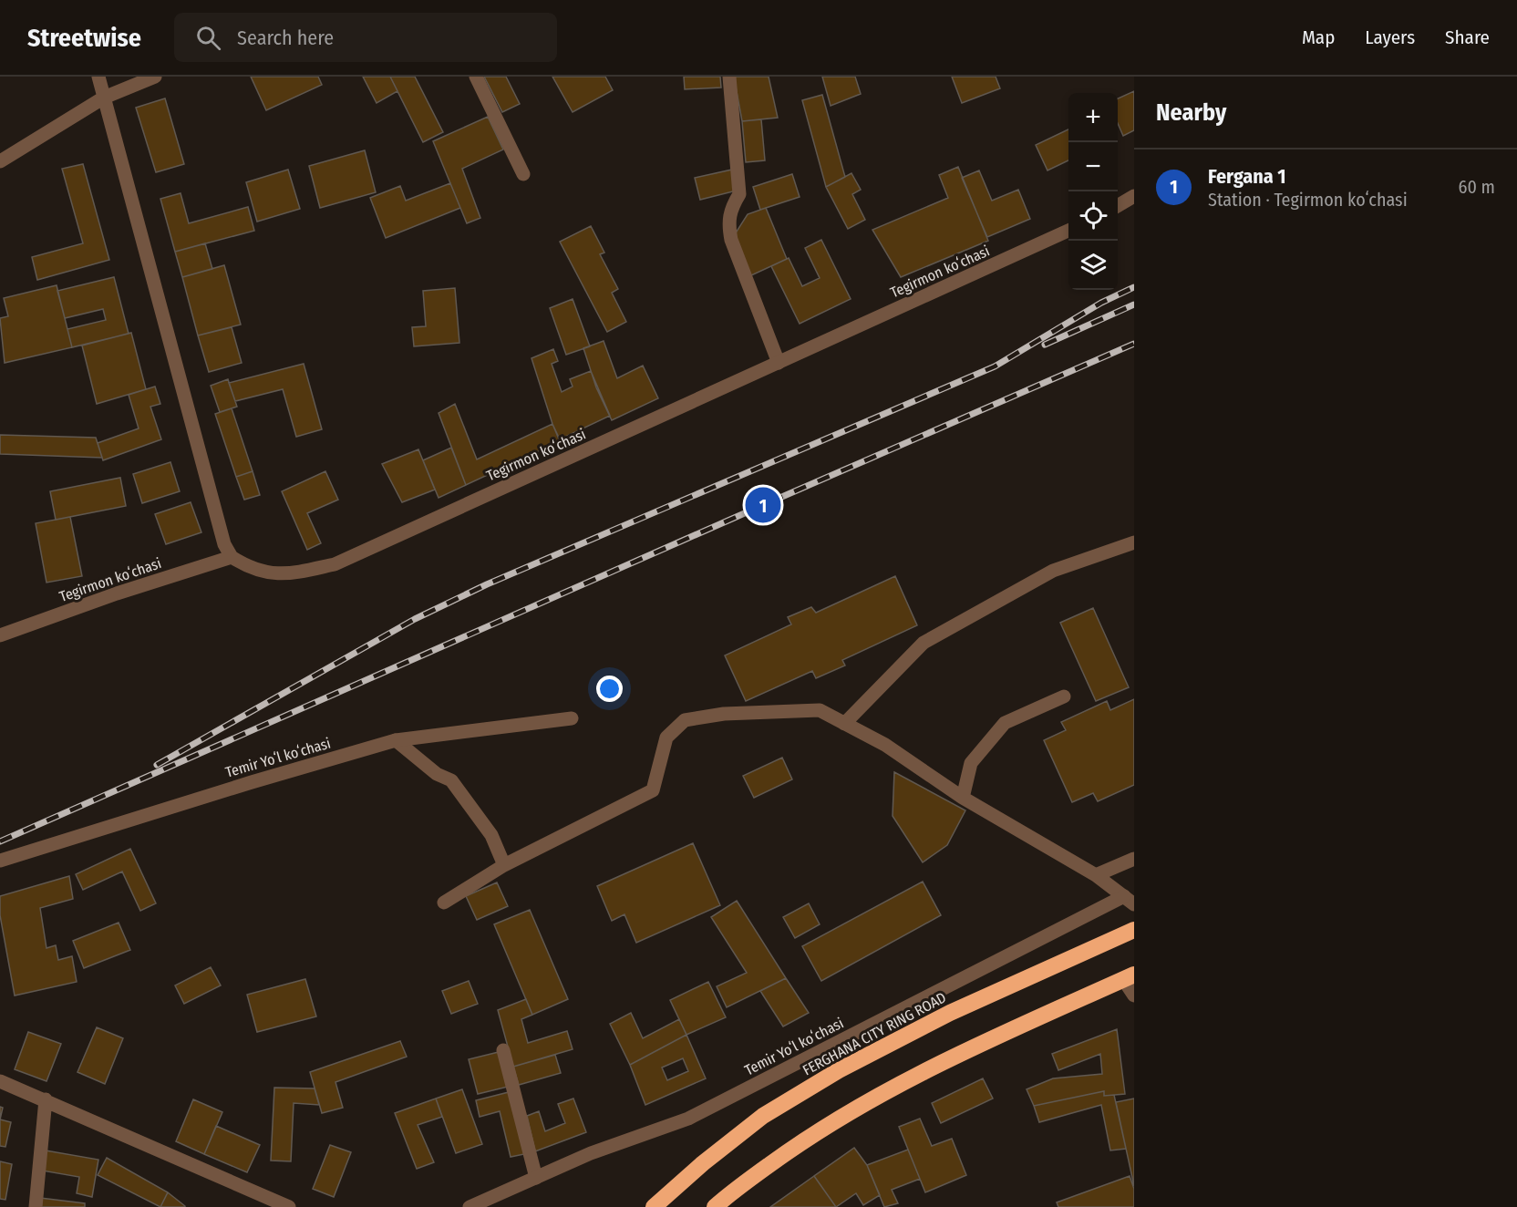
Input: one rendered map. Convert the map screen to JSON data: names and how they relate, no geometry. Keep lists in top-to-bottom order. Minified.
{"streets":{"highway":["FERGHANA CITY RING ROAD"],"street":["Tegirmon koʻchasi","Temir Yoʻl koʻchasi"]},"page":{"header":"Streetwise","search":"Search here","nav":["Map","Layers","Share"],"heading":"Nearby","map_buttons":["+","−"],"list":[{"mark":"1","name":"Fergana 1","note":"Station · Tegirmon koʻchasi","value":"60 m"}],"pins":"1"}}
